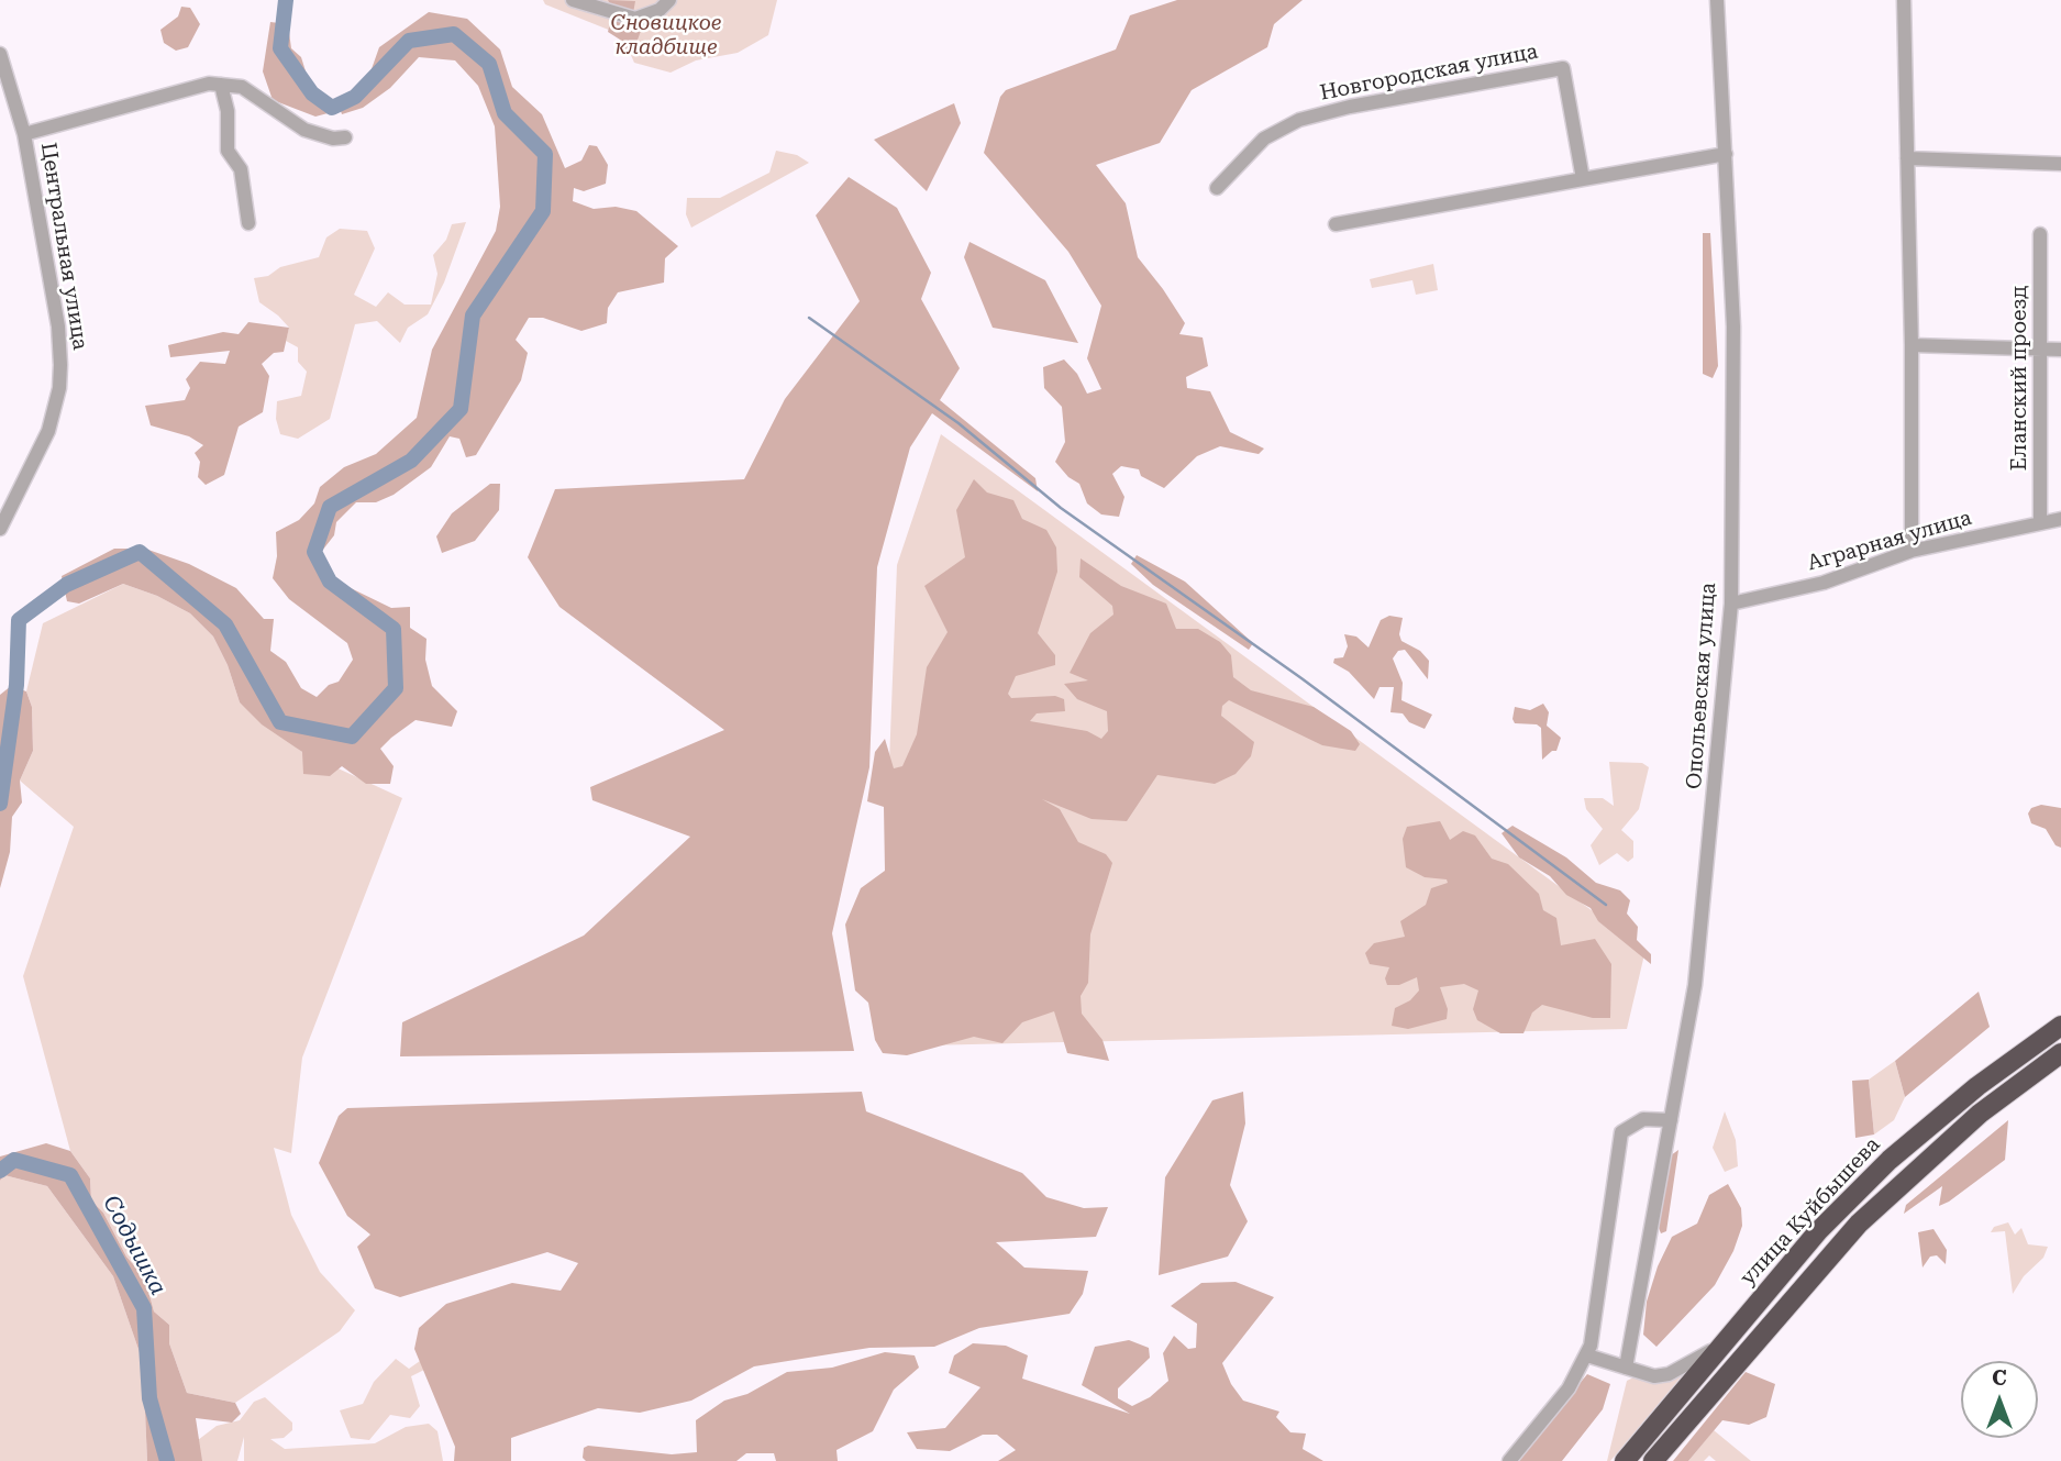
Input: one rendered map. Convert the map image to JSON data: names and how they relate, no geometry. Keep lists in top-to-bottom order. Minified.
{"streets":{"highway":["улица Куйбышева"],"street":["Новгородская улица","Центральная улица","Еланский проезд","Аграрная улица","Опольевская улица"]},"crossings":[["Еланский проезд","Аграрная улица"],["Аграрная улица","Опольевская улица"]],"water":["Содышка"],"parks":["Сновицкое кладбище"],"north":"top"}
